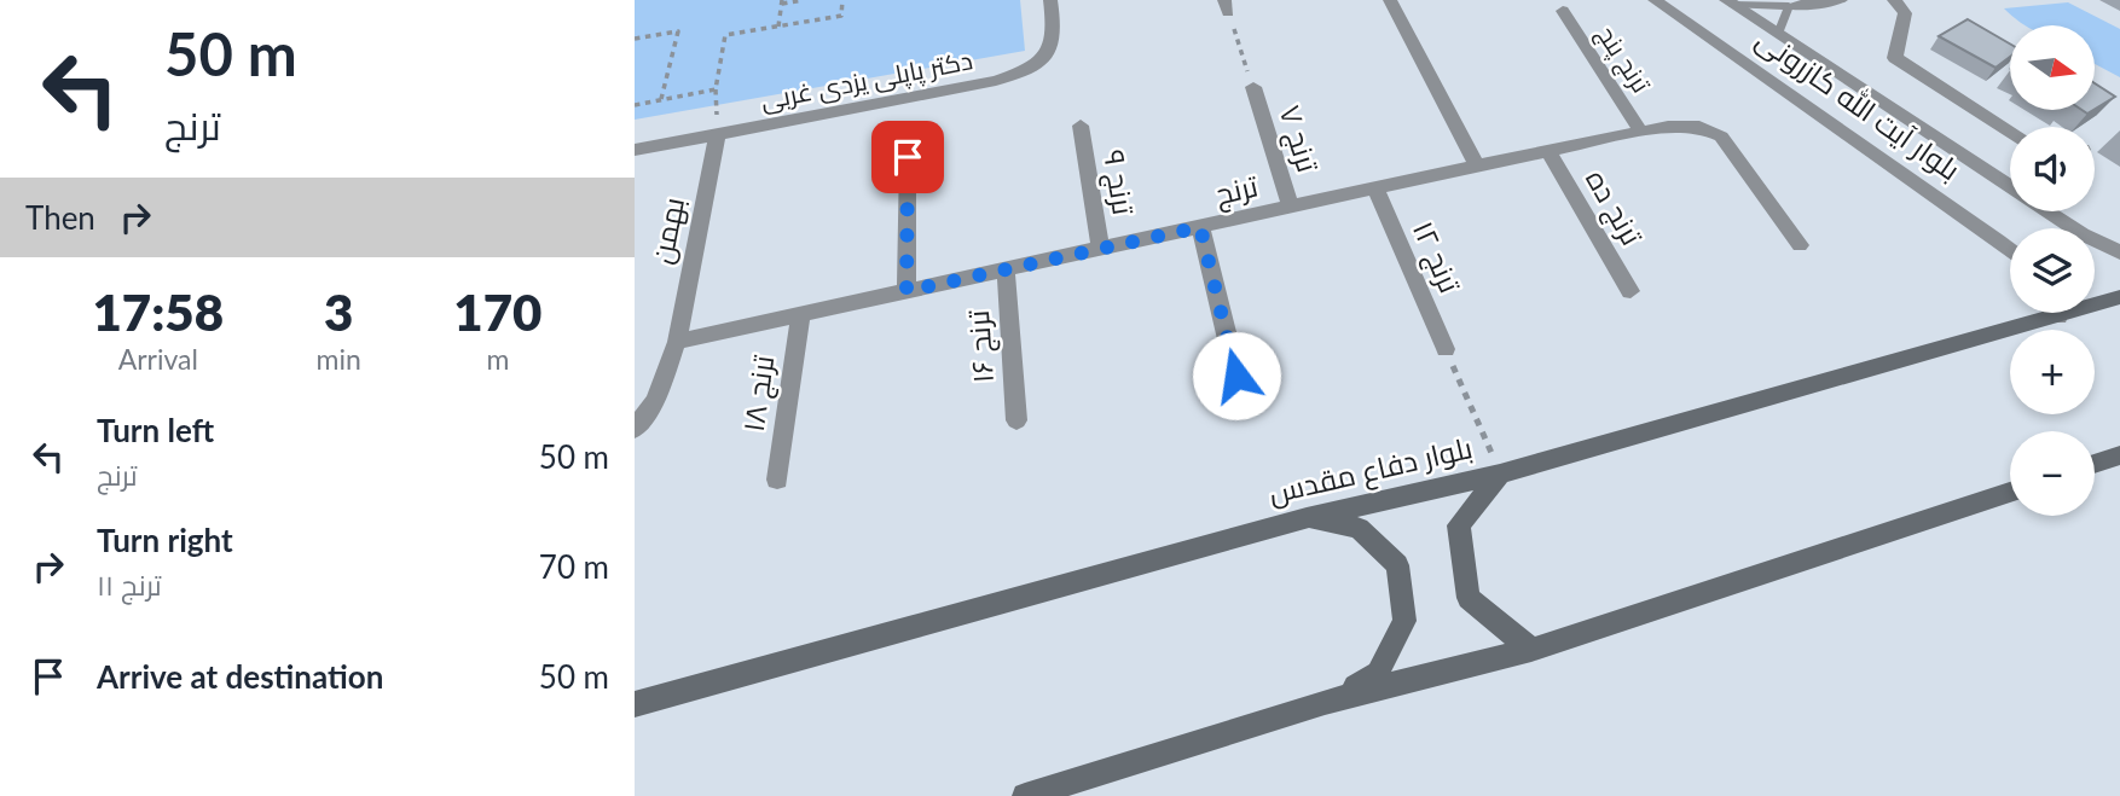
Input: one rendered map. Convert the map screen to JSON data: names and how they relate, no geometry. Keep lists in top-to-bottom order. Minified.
{"streets":{"main road":["بلوار دفاع مقدس"],"street":["ترنج پنج","دکتر پاپلی یزدی غربی","بلوار آیت الله کازرونی","ترنج ۷","ترنج ۹","ترنج","ترنج ده","بهمن","ترنج ۱۲","ترنج ۱۶","ترنج ۱۸"]},"crossings":[["ترنج پنج","ترنج"],["دکتر پاپلی یزدی غربی","بهمن"],["ترنج ۷","ترنج"],["ترنج ۹","ترنج"],["ترنج","ترنج ده"],["ترنج","بهمن"],["ترنج","ترنج ۱۲"],["ترنج","ترنج ۱۶"],["ترنج","ترنج ۱۸"]],"north":"right","page":{"turn":["50 m","ترنج"],"map_buttons":["+","−"],"then":"Then","eta":["17:58","Arrival","3","min","170","m"],"list":[{"name":"Turn left","note":"ترنج","value":"50 m"},{"name":"Turn right","note":"ترنج ۱۱","value":"70 m"},{"name":"Arrive at destination","value":"50 m"}]}}
